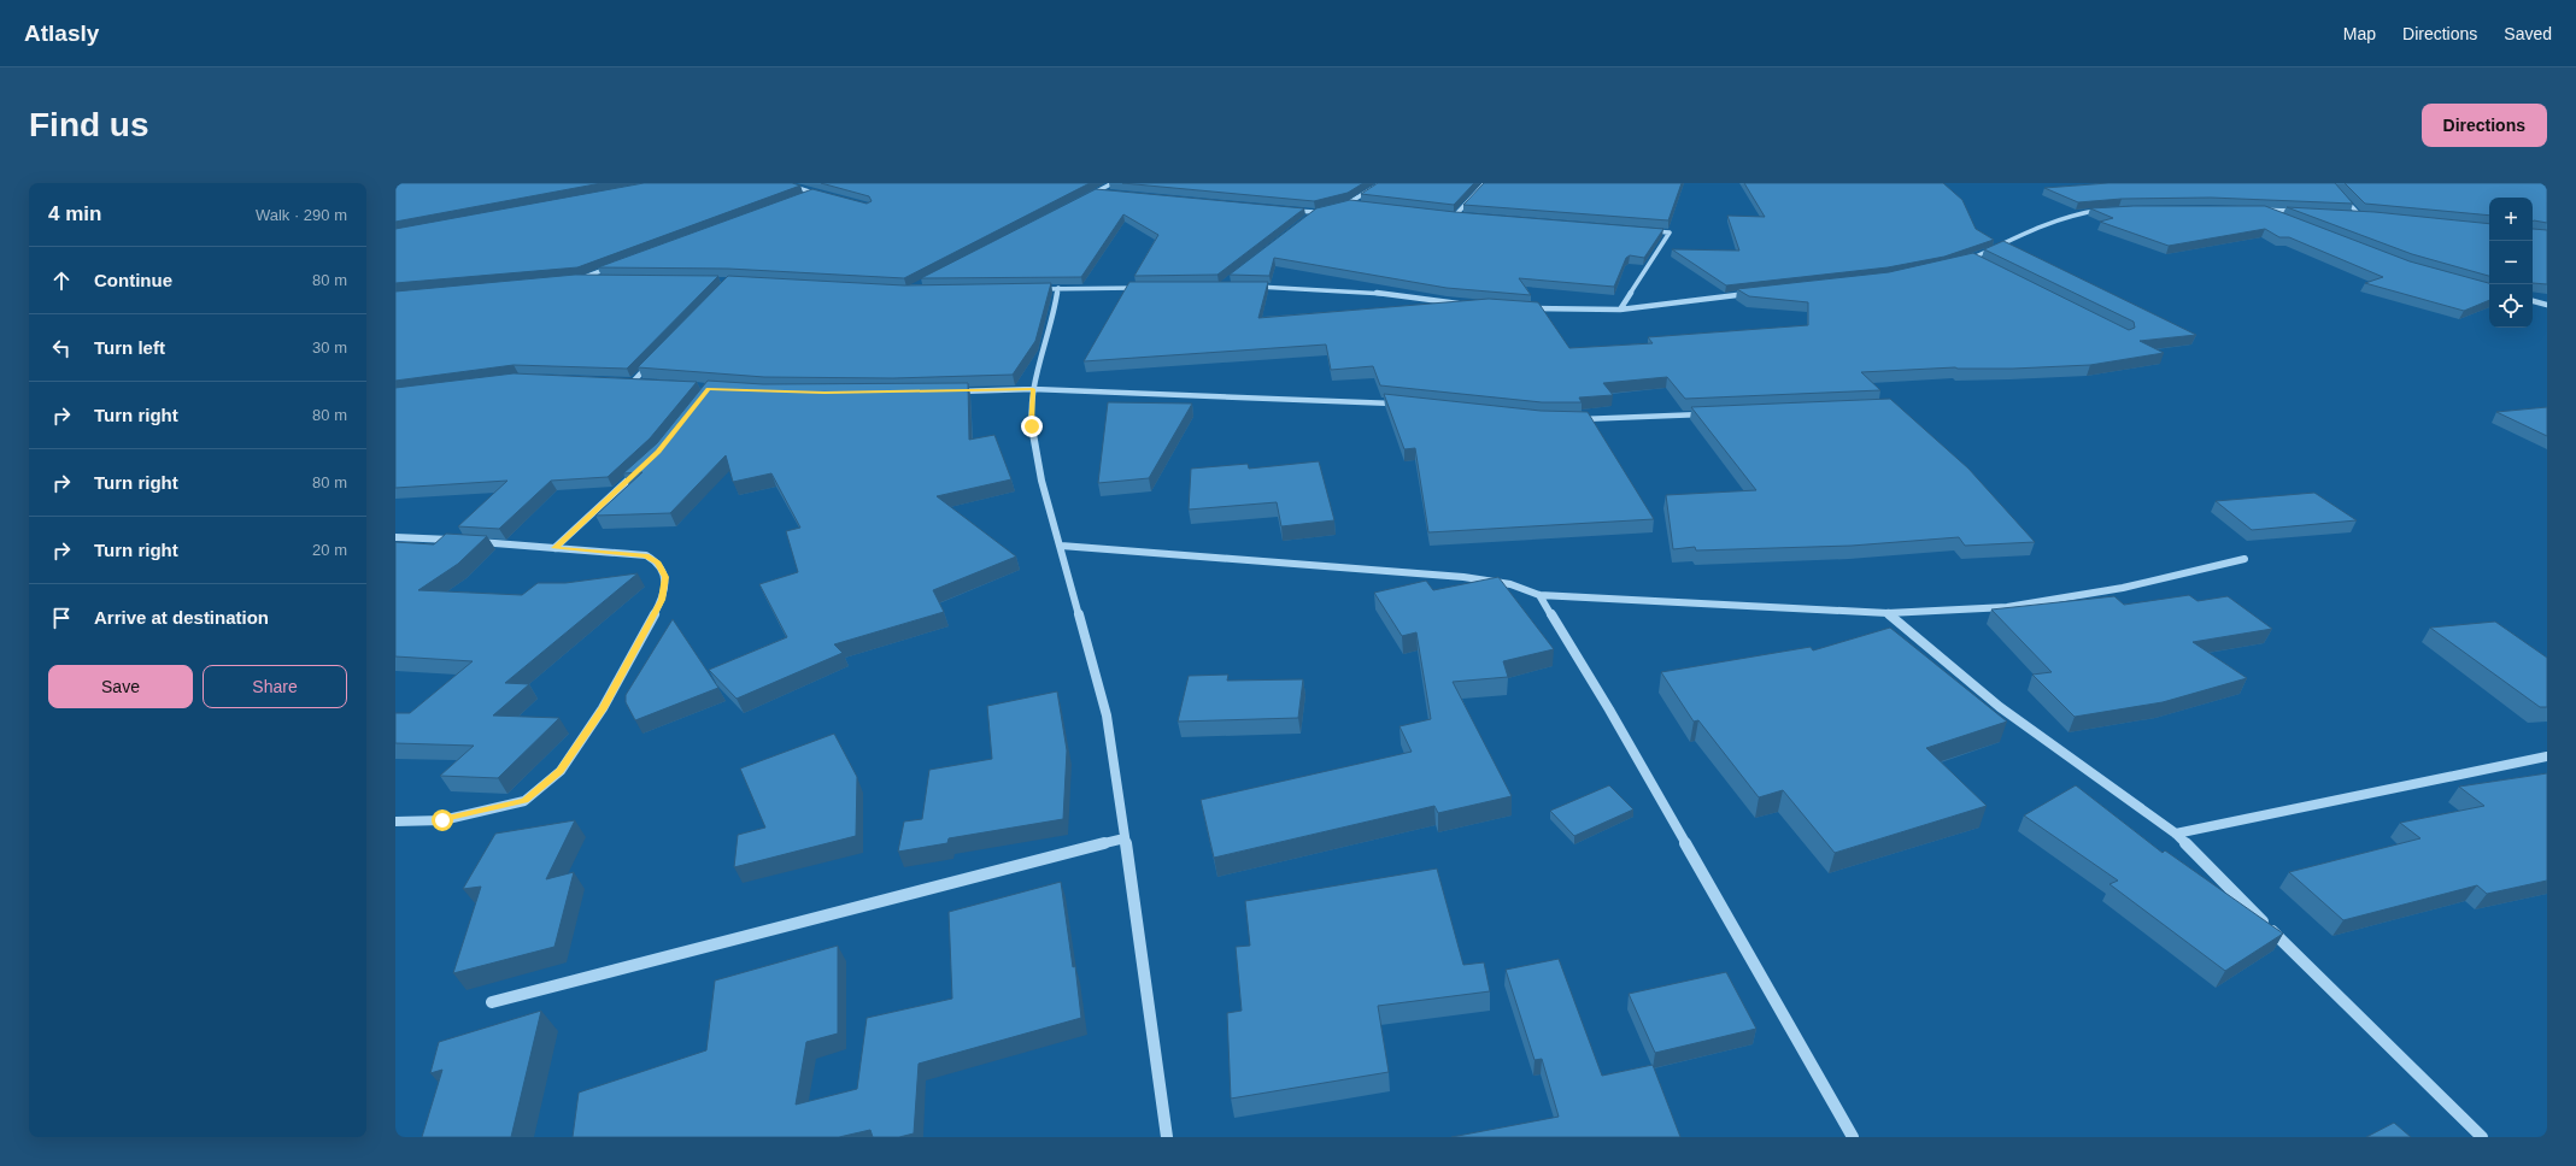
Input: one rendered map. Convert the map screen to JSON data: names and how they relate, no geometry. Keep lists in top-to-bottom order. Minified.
{"page":{"header":"Atlasly","nav":["Map","Directions","Saved"],"buttons":["Directions",["Save","Share"]],"title":"Find us","heading":["4 min","Walk · 290 m"],"map_buttons":["+","−"],"list":[["Continue","80 m"],["Turn left","30 m"],["Turn right","80 m"],["Turn right","80 m"],["Turn right","20 m"],"Arrive at destination"]}}
